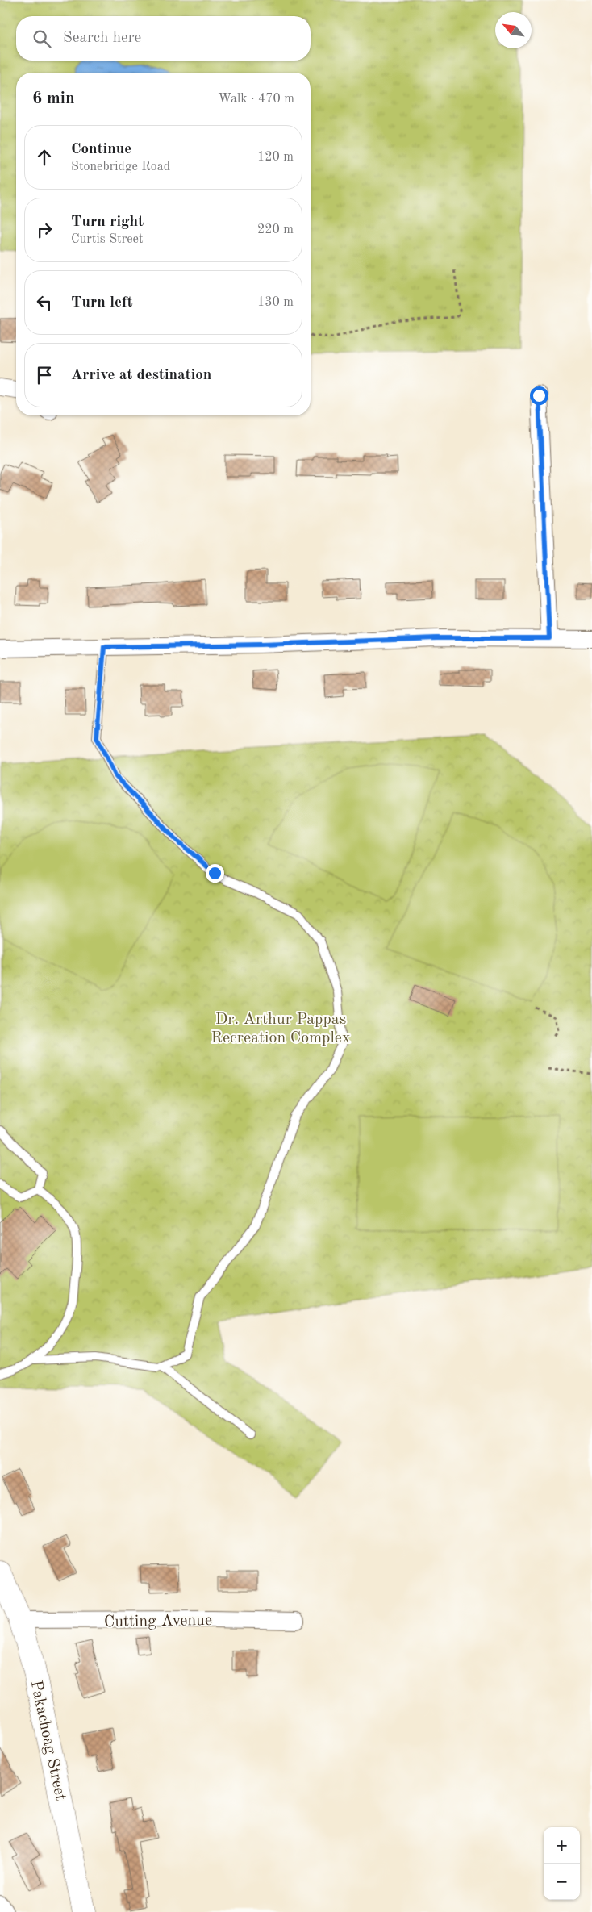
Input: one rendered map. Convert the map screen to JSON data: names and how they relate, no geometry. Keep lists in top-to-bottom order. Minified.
{"streets":{"street":["Cutting Avenue","Pakachoag Street"]},"crossings":[["Cutting Avenue","Pakachoag Street"]],"parks":["Dr. Arthur Pappas Recreation Complex"],"north":"top left","page":{"search":"Search here","heading":["6 min","Walk · 470 m"],"list":[["Continue","Stonebridge Road","120 m"],["Turn right","Curtis Street","220 m"],["Turn left","130 m"],"Arrive at destination"],"map_buttons":["+","−"]}}
